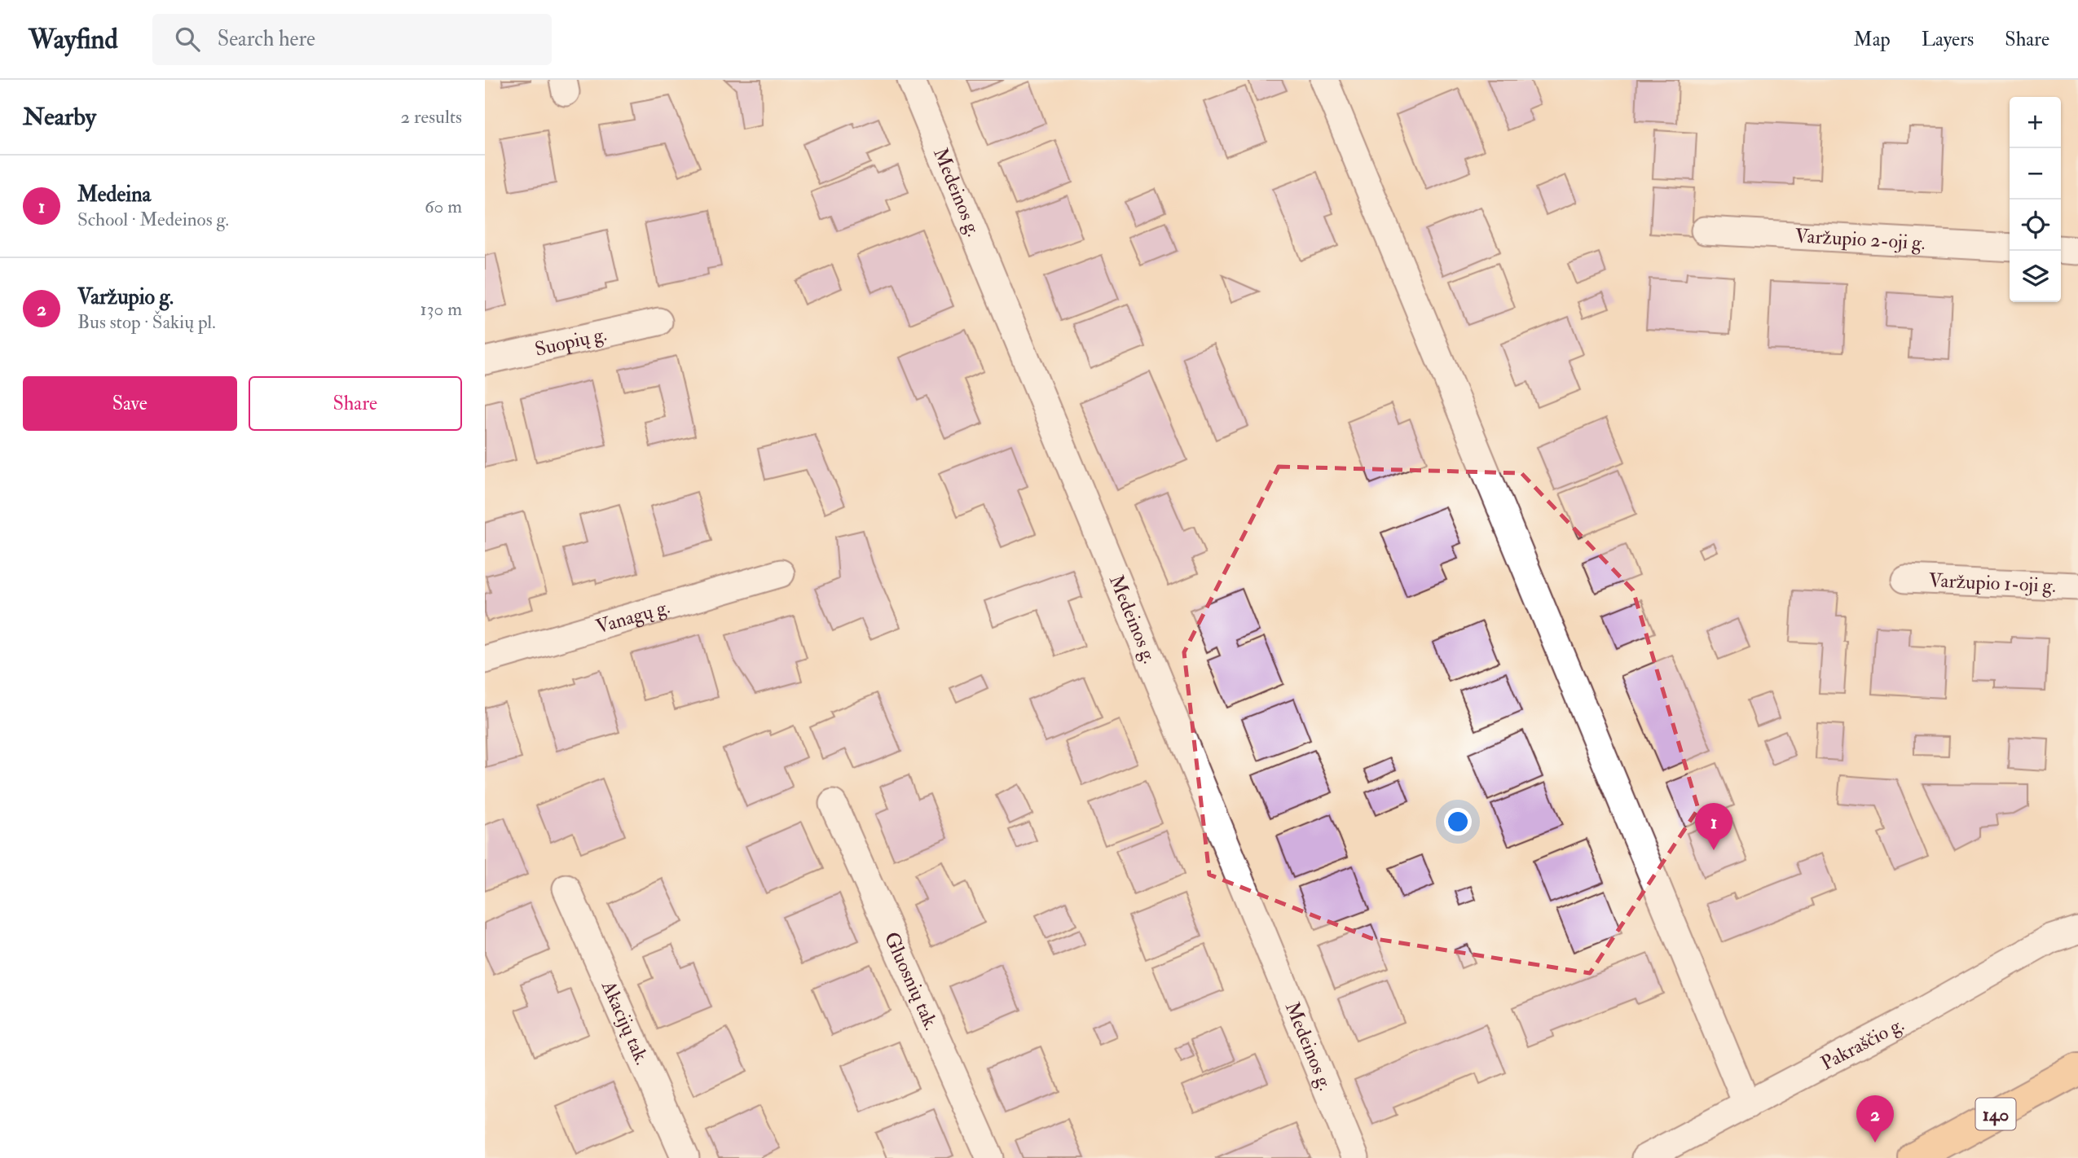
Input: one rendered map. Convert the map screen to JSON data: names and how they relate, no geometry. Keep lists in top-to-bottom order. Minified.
{"streets":{"main road":["140"],"street":["Medeinos g.","Varžupio 2-oji g.","Suopių g.","Varžupio 1-oji g.","Vanagų g.","Gluosnių tak.","Akacijų tak.","Pakraščio g."]},"page":{"header":"Wayfind","search":"Search here","nav":["Map","Layers","Share"],"heading":["Nearby","2 results"],"map_buttons":["+","−"],"list":[{"mark":"1","name":"Medeina","note":"School · Medeinos g.","value":"60 m"},{"mark":"2","name":"Varžupio g.","note":"Bus stop · Šakių pl.","value":"130 m"}],"buttons":["Save","Share"],"pins":["1","2"]}}
